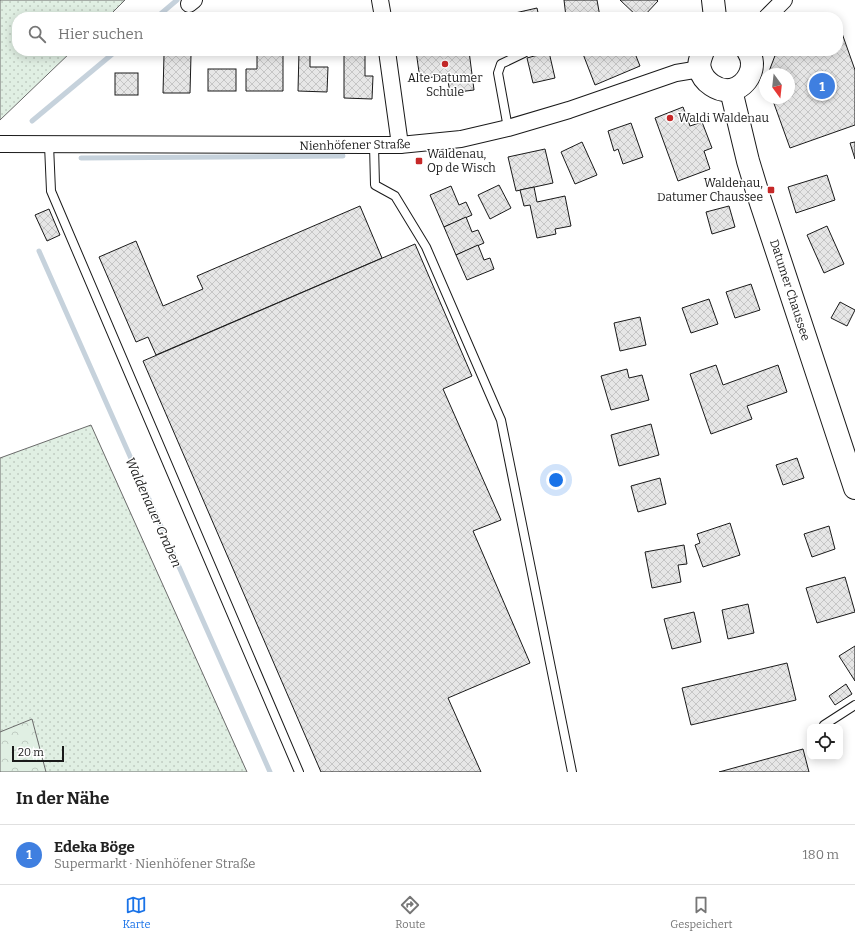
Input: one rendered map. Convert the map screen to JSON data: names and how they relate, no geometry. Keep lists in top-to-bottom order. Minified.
{"streets":{"street":["Nienhöfener Straße","Datumer Chaussee"]},"water":["Waldenauer Graben"],"places":{"other":["Alte Datumer Schule","Waldi Waldenau"],"transit":["Waldenau, Op de Wisch","Waldenau, Datumer Chaussee"]},"scale_bar":"20 m","north":"bottom","page":{"search":"Hier suchen","pins":"1","scale":"20 m","heading":"In der Nähe","list":[{"mark":"1","name":"Edeka Böge","note":"Supermarkt · Nienhöfener Straße","value":"180 m"}],"nav":["Karte","Route","Gespeichert"]}}
